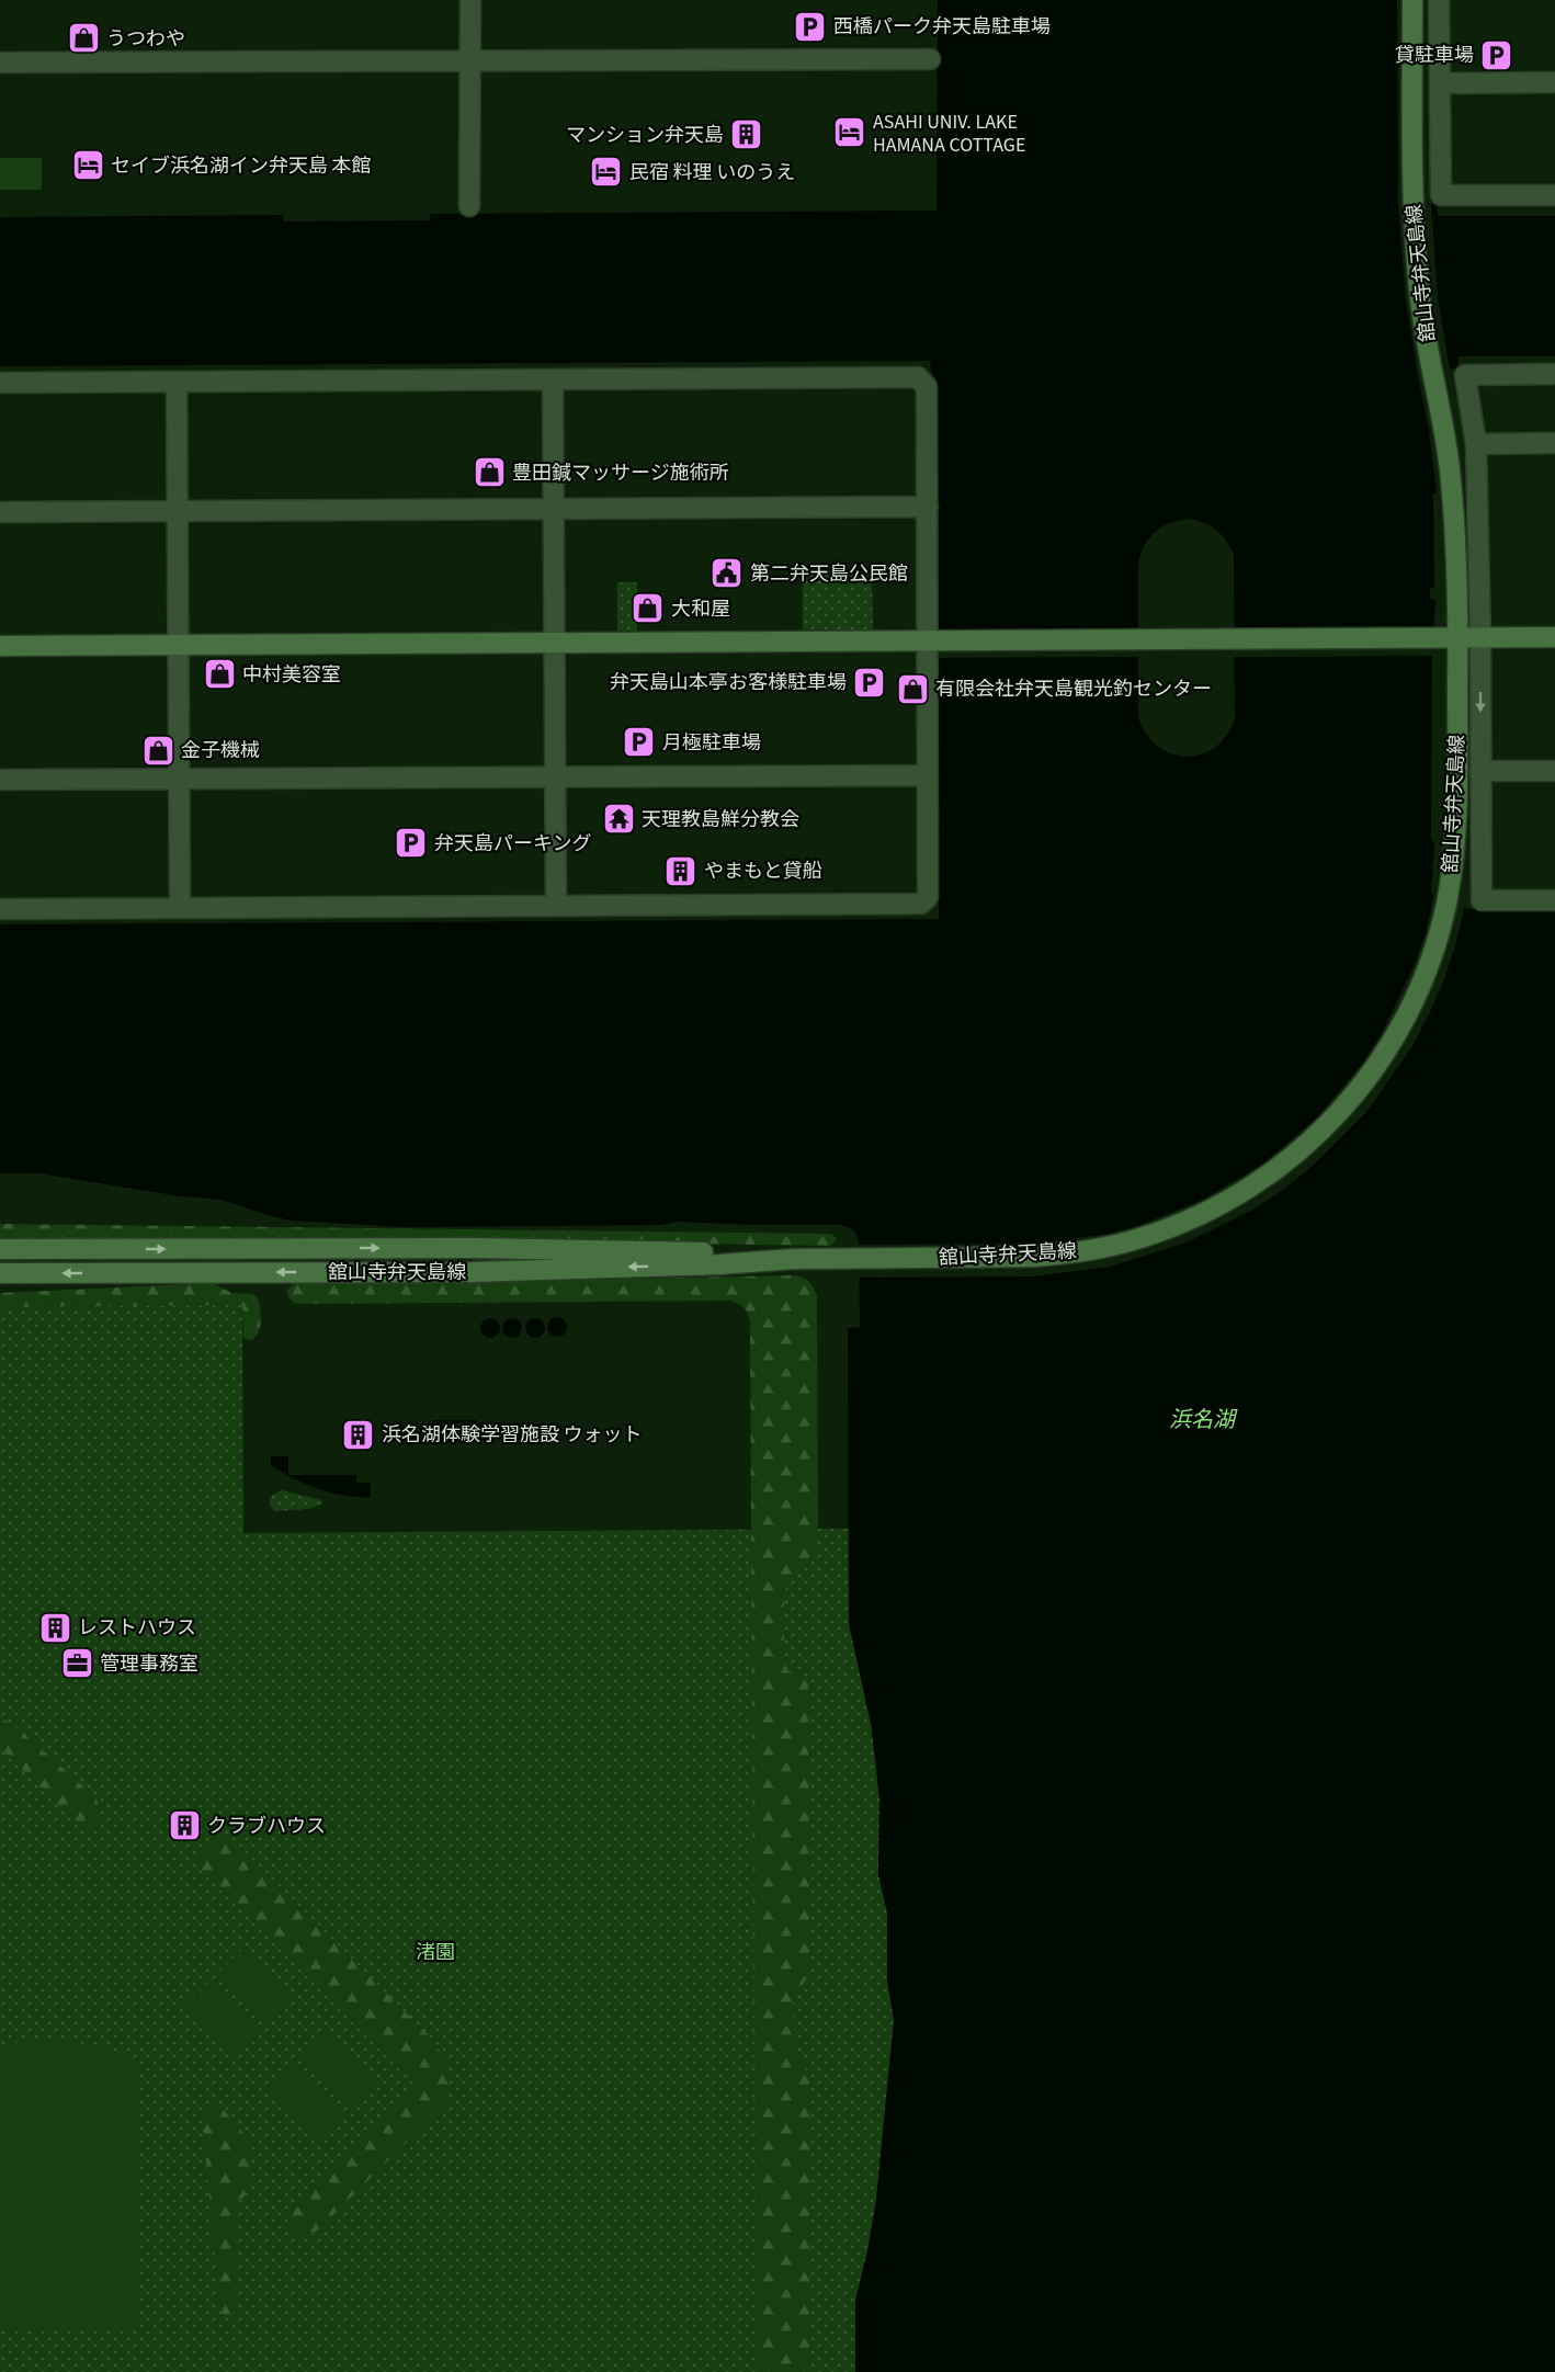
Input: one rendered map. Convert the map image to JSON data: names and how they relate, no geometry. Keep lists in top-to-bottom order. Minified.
{"streets":{"main road":["舘山寺弁天島線"]},"water":["浜名湖"],"parks":["渚園"],"places":{"parking":["西橋パーク弁天島駐車場","貸駐車場","弁天島山本亭お客様駐車場","月極駐車場","弁天島パーキング"],"shop":["うつわや","豊田鍼マッサージ施術所","大和屋","中村美容室","有限会社弁天島観光釣センター","金子機械"],"hotel":["ASAHI UNIV. LAKE HAMANA COTTAGE","セイブ浜名湖イン弁天島 本館","民宿 料理 いのうえ"],"building":["マンション弁天島","やまもと貸船","浜名湖体験学習施設 ウォット","レストハウス","クラブハウス"],"public building":["第二弁天島公民館"],"temple":["天理教島鮮分教会"],"office":["管理事務室"]}}
